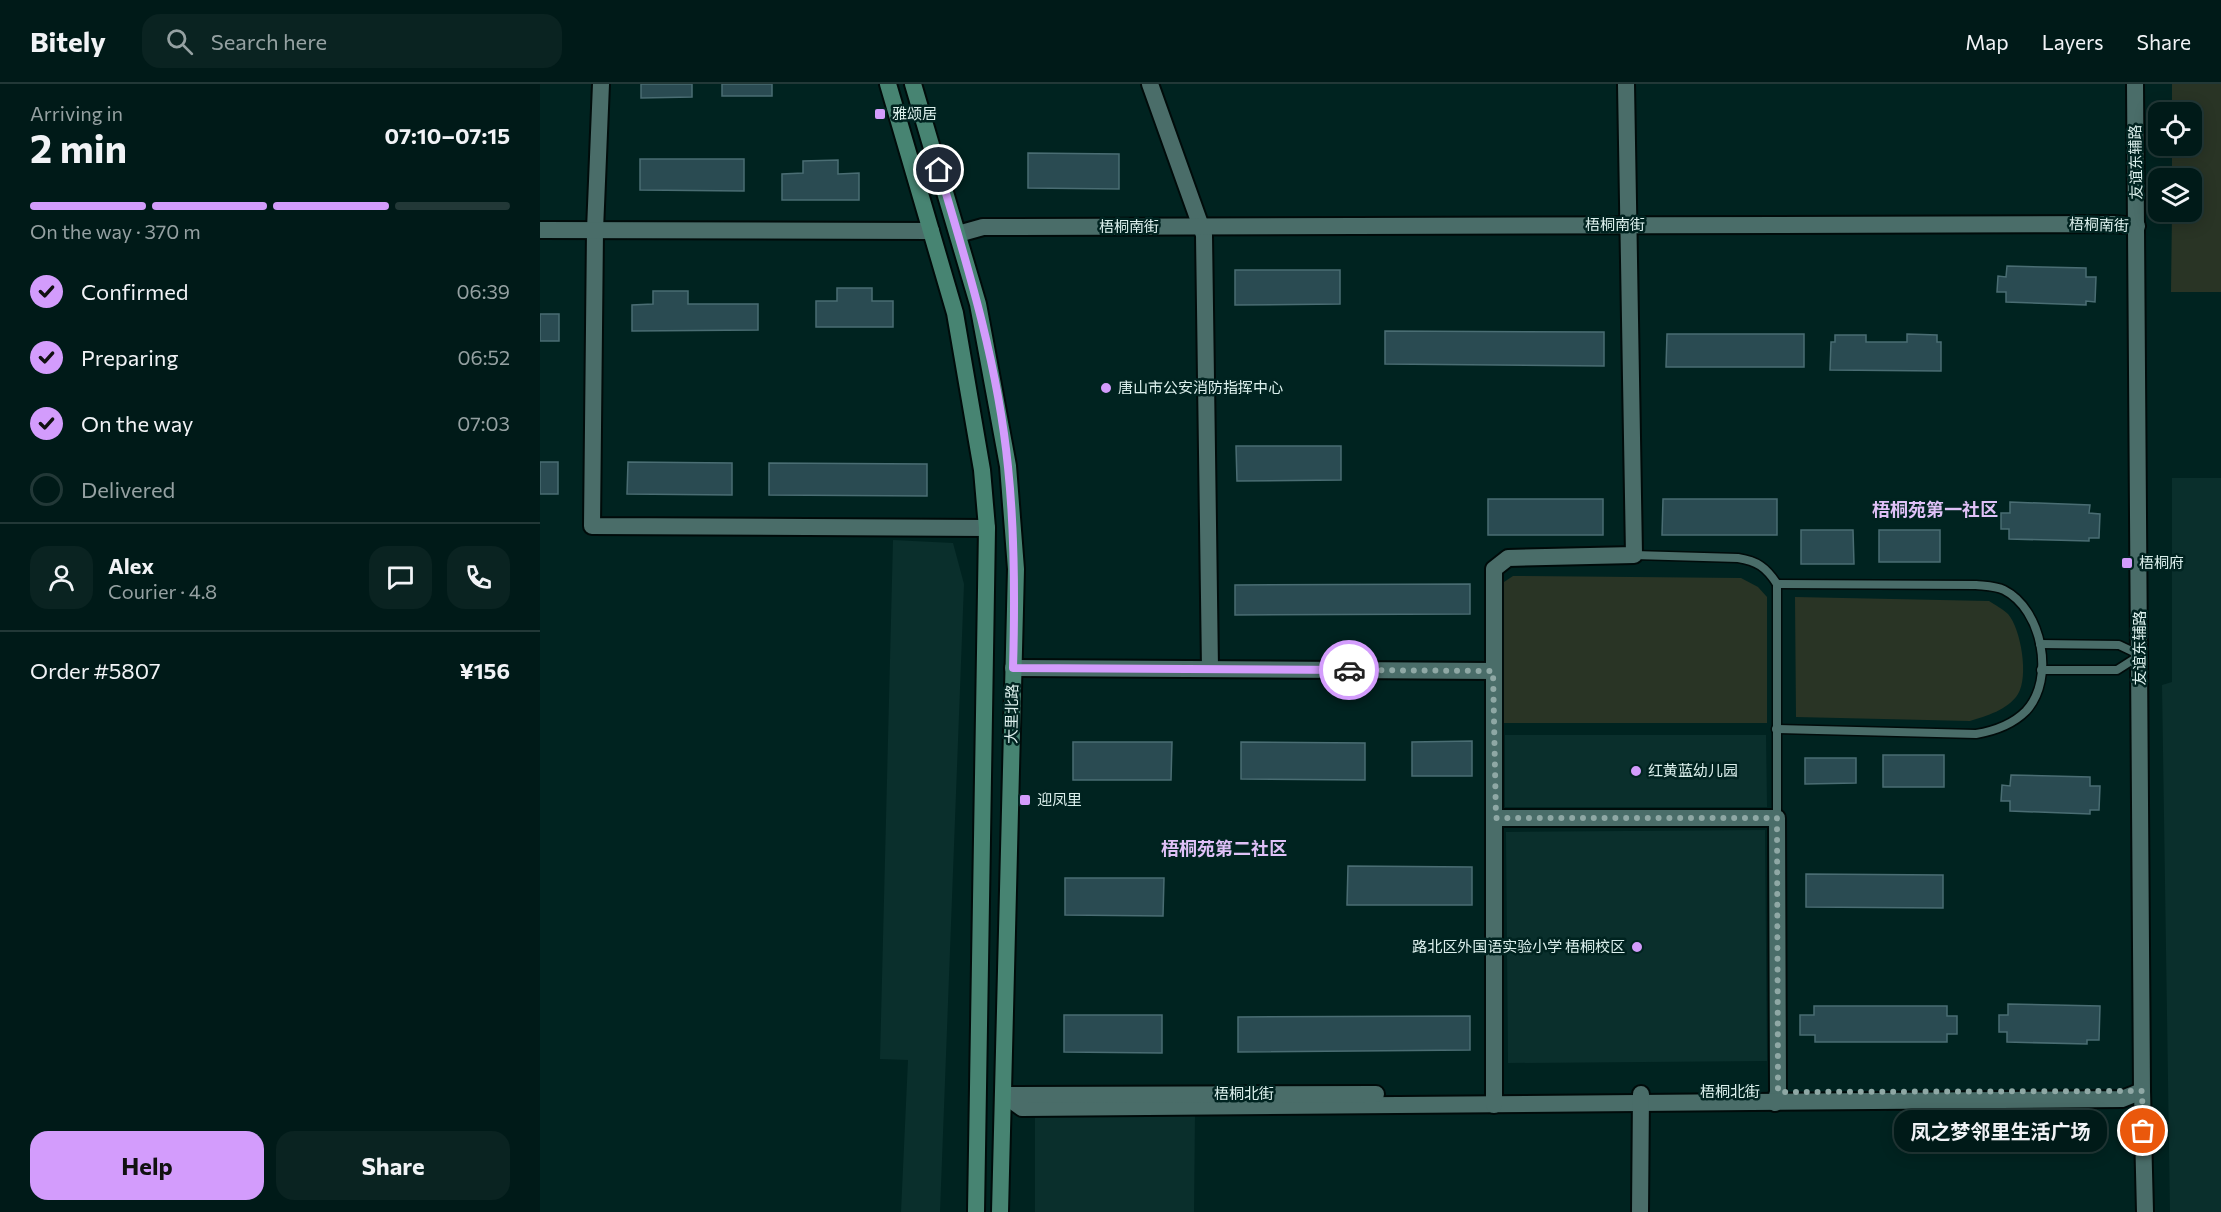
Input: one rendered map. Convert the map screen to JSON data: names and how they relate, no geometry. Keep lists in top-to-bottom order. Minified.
{"streets":{"main road":["大里北路"],"street":["友谊东辅路","梧桐南街","梧桐北街"]},"crossings":[["友谊东辅路","梧桐南街"],["友谊东辅路","梧桐北街"],["梧桐南街","大里北路"],["大里北路","梧桐北街"]],"districts":["梧桐苑第一社区","梧桐苑第二社区"],"places":{"transit":["雅颂居","梧桐府","迎凤里"],"other":["唐山市公安消防指挥中心","红黄蓝幼儿园","路北区外国语实验小学 梧桐校区","凤之梦邻里生活广场"]},"page":{"header":"Bitely","search":"Search here","nav":["Map","Layers","Share"],"heading":["2 min","Arriving in","07:10–07:15"],"panel":["Alex","Courier · 4.8","Order #5807","¥156"],"bar":"On the way · 370 m","list":[["Confirmed","06:39"],["Preparing","06:52"],["On the way","07:03"],"Delivered"],"bubble":"凤之梦邻里生活广场","buttons":["Help","Share"]}}
